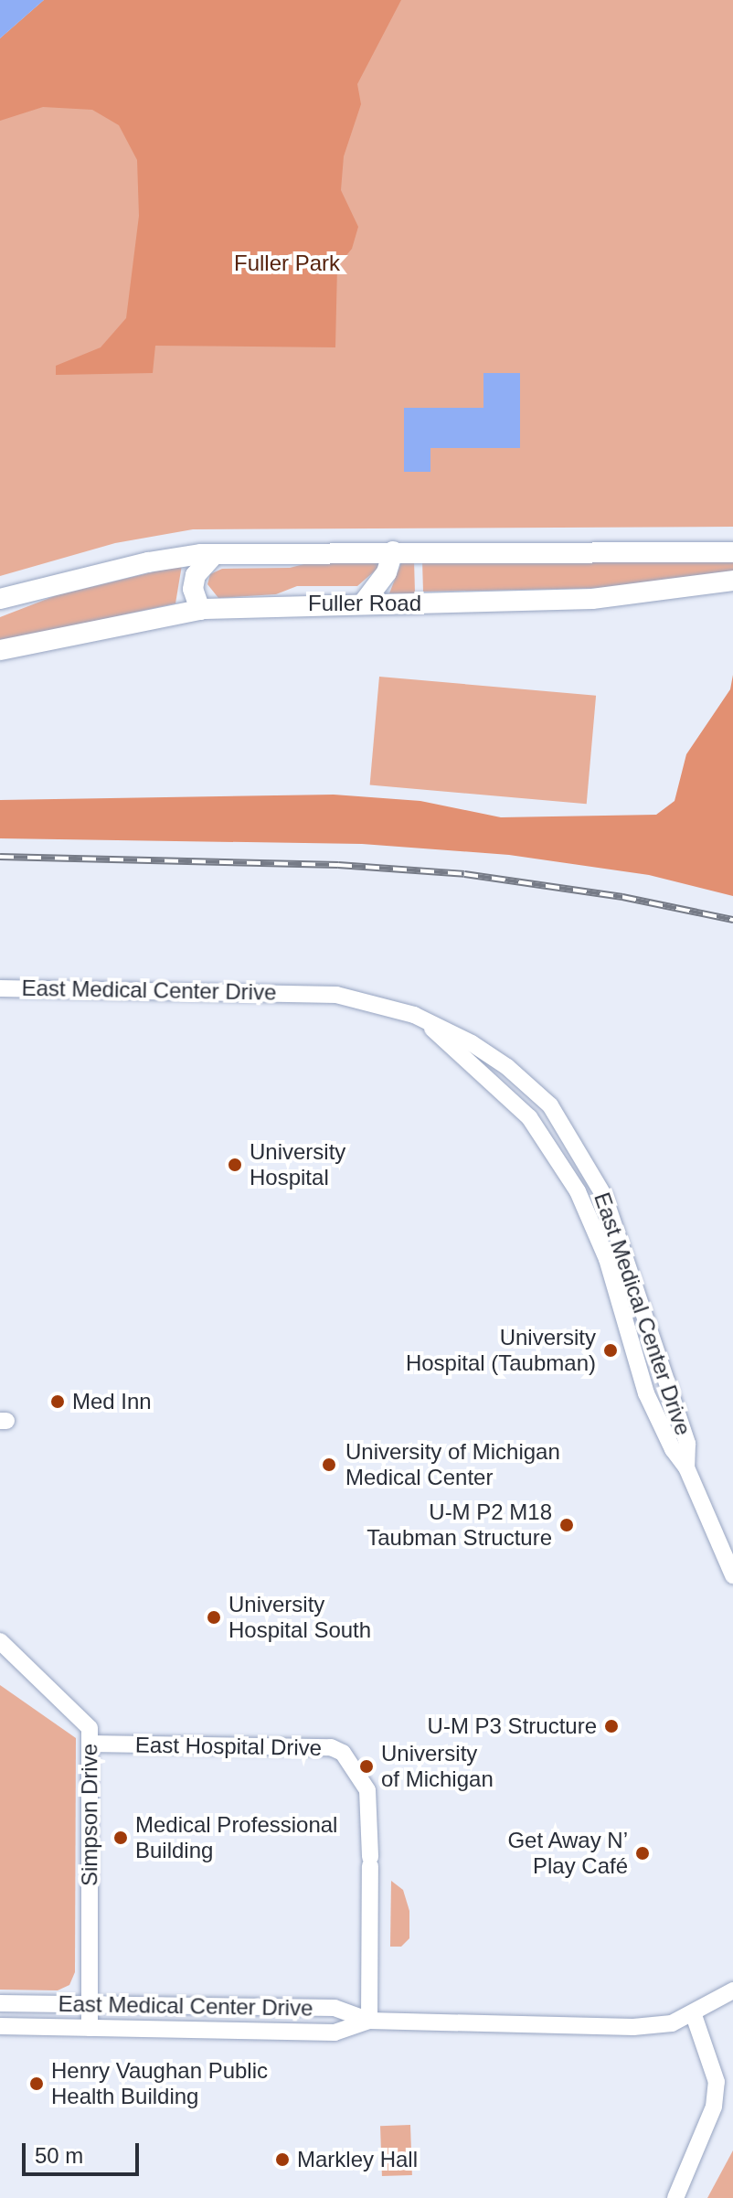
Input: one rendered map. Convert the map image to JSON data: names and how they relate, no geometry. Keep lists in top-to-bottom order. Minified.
{"streets":{"main road":["Fuller Road"],"street":["East Medical Center Drive","East Hospital Drive","Simpson Drive"]},"crossings":[["East Medical Center Drive","East Hospital Drive"],["East Medical Center Drive","Simpson Drive"],["East Hospital Drive","Simpson Drive"]],"parks":["Fuller Park"],"places":["University Hospital","University Hospital (Taubman)","Med Inn","University of Michigan Medical Center","U-M P2 M18 Taubman Structure","University Hospital South","U-M P3 Structure","University of Michigan","Medical Professional Building","Get Away N’ Play Café","Henry Vaughan Public Health Building","Markley Hall"],"scale_bar":"50 m"}
